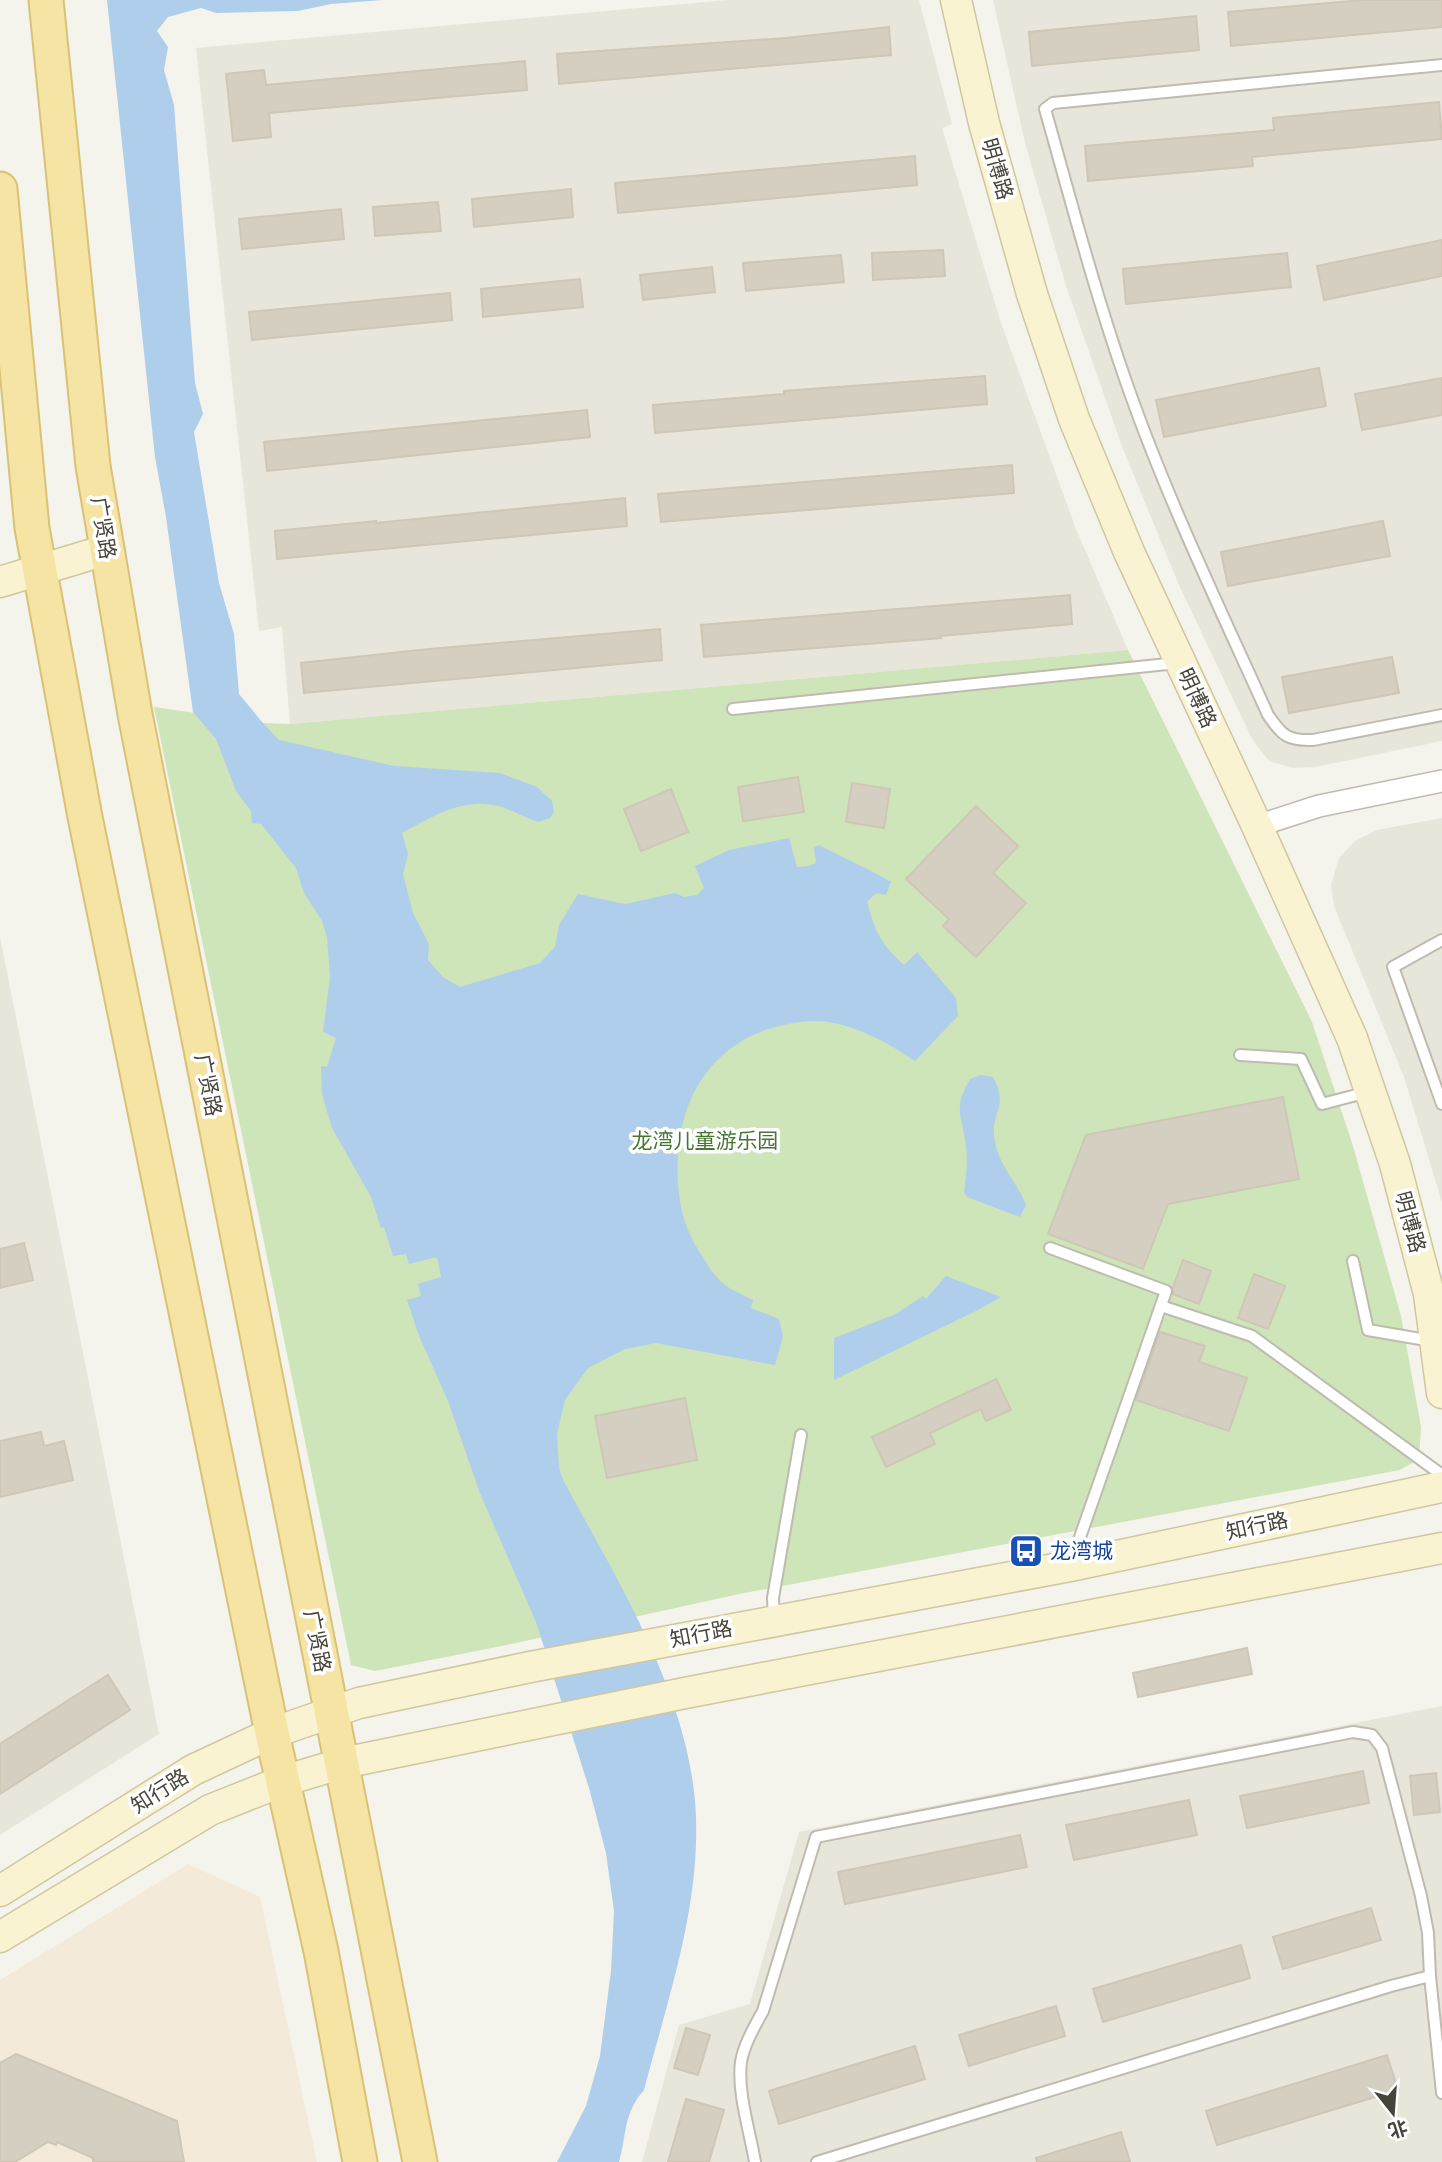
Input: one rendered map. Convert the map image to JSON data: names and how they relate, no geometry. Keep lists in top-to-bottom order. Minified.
{"streets":{"main road":["明博路","广贤路","知行路"]},"crossings":[["广贤路","知行路"]],"parks":["龙湾儿童游乐园"],"places":{"bus stop":["龙湾城"]},"north":"bottom"}
